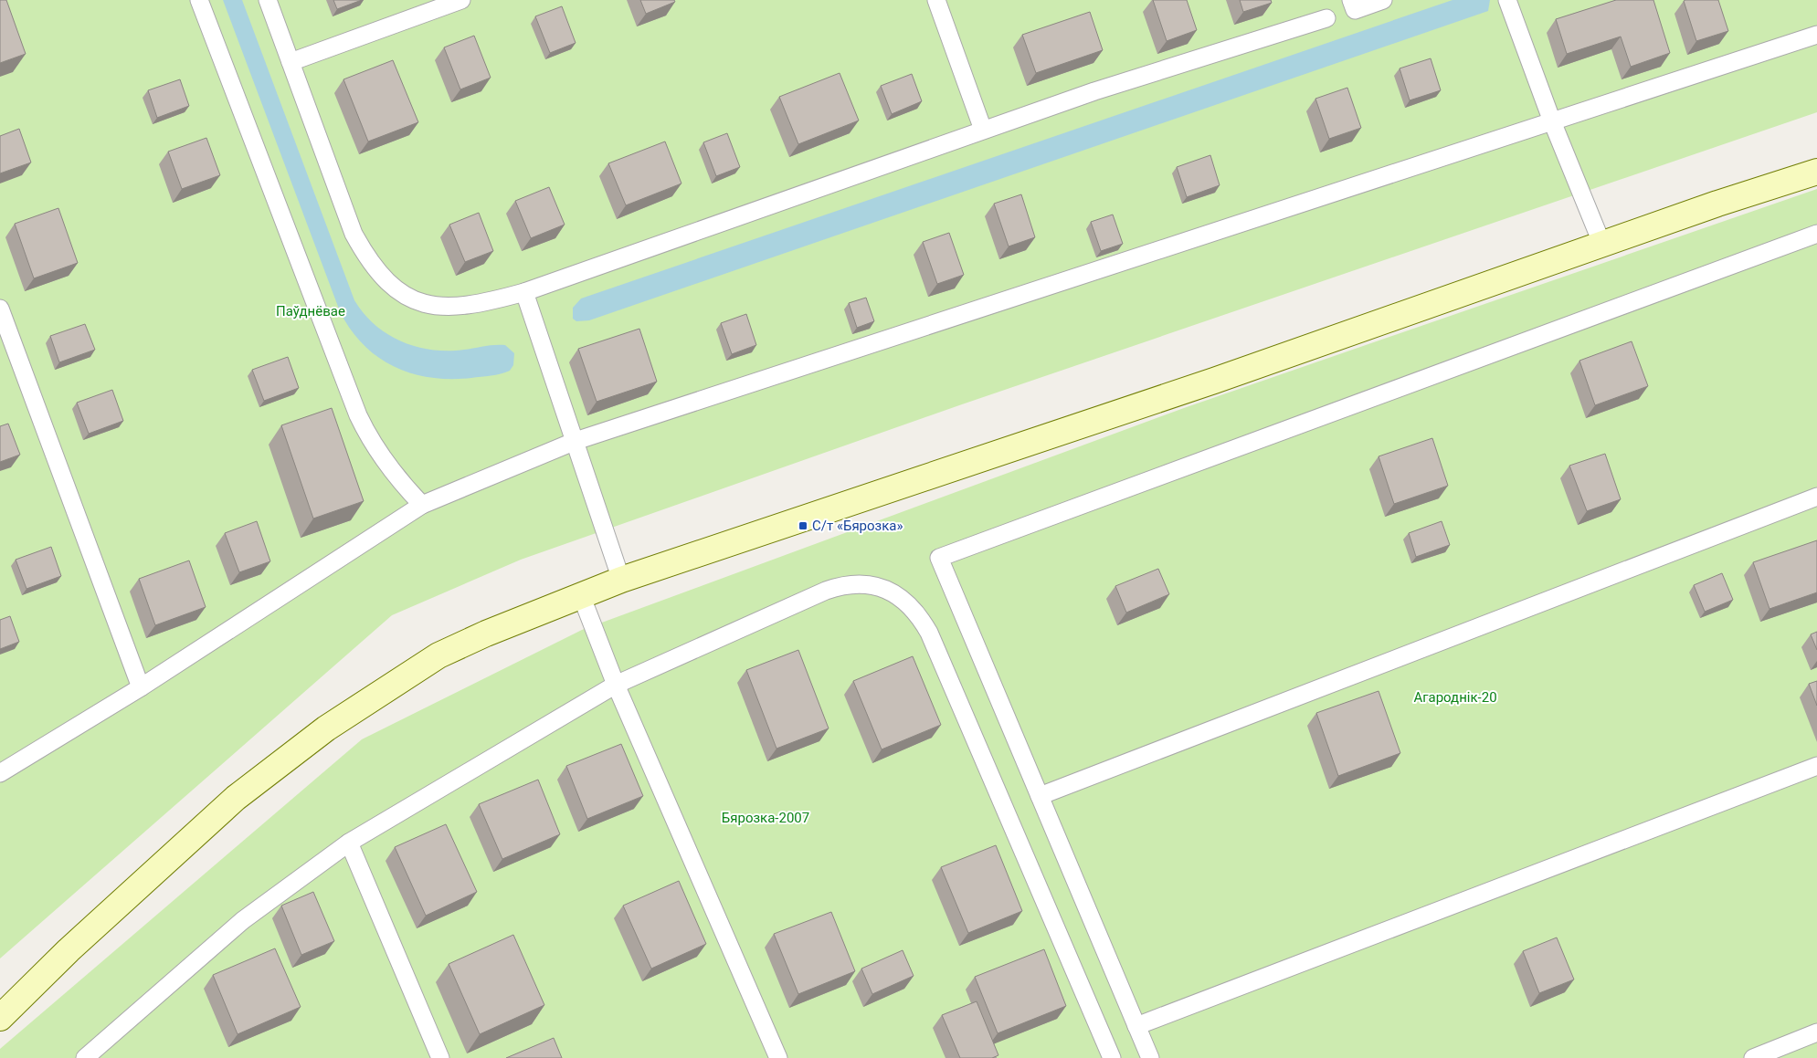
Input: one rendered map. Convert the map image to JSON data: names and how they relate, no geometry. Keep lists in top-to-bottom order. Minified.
{"parks":["Паўднёвае","Агароднік-20","Бярозка-2007"],"places":{"transit":["С/т «Бярозка»"]}}
